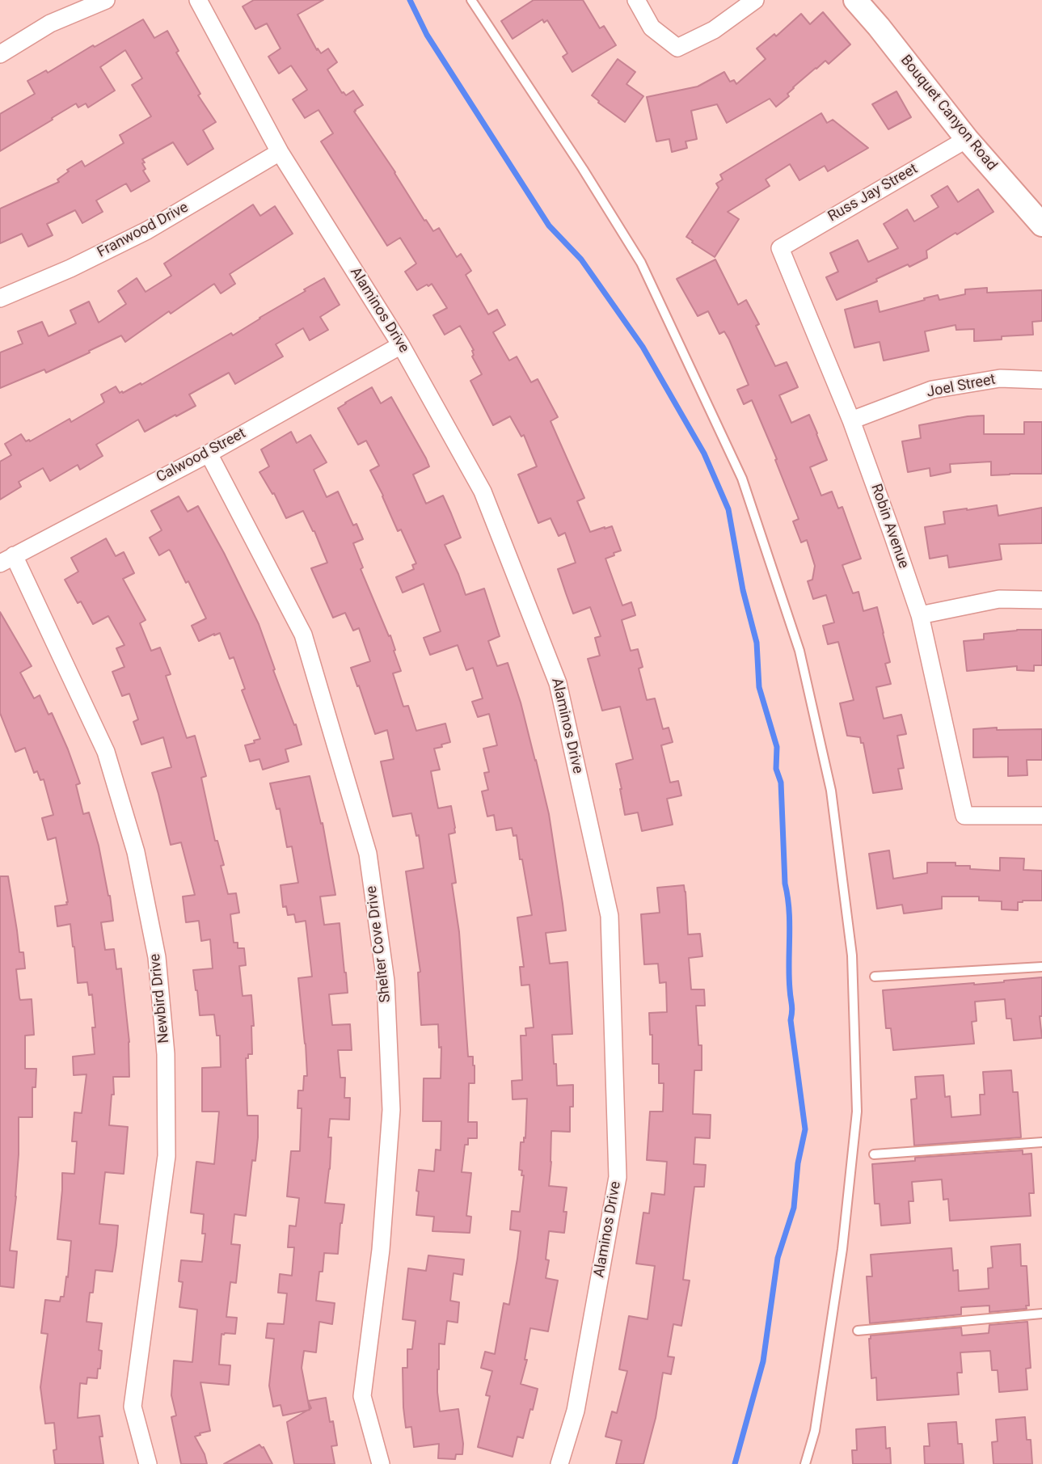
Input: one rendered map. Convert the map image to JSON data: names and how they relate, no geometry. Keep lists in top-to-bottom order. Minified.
{"streets":{"main road":["Bouquet Canyon Road"],"street":["Russ Jay Street","Franwood Drive","Alaminos Drive","Joel Street","Calwood Street","Robin Avenue","Shelter Cove Drive","Newbird Drive"]},"crossings":[["Bouquet Canyon Road","Russ Jay Street"],["Russ Jay Street","Robin Avenue"],["Franwood Drive","Alaminos Drive"],["Alaminos Drive","Calwood Street"],["Joel Street","Robin Avenue"],["Calwood Street","Shelter Cove Drive"],["Calwood Street","Newbird Drive"]]}
